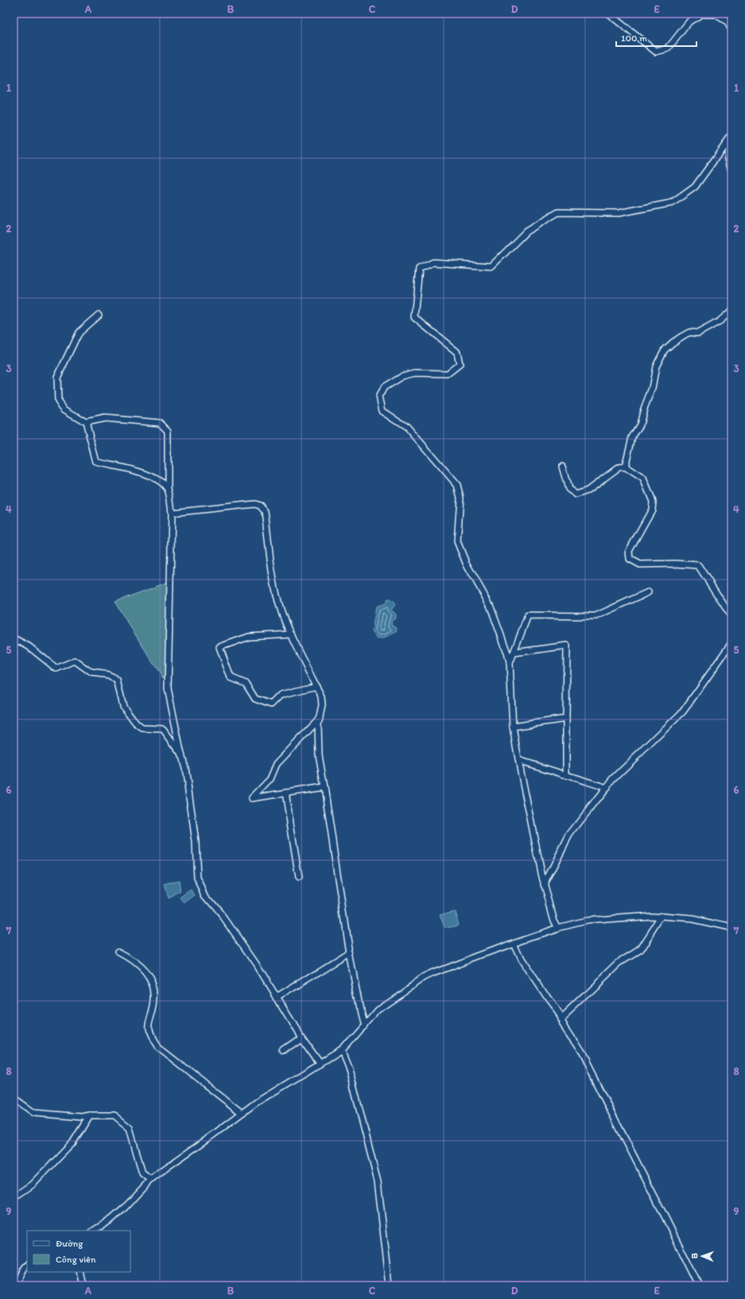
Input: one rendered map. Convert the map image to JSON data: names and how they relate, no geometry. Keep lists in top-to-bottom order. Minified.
{"legend":["Đường","Công viên"],"scale_bar":"100 m","north":"left","grid":{"columns":["A","B","C","D","E"],"rows":["1","2","3","4","5","6","7","8","9"]}}
